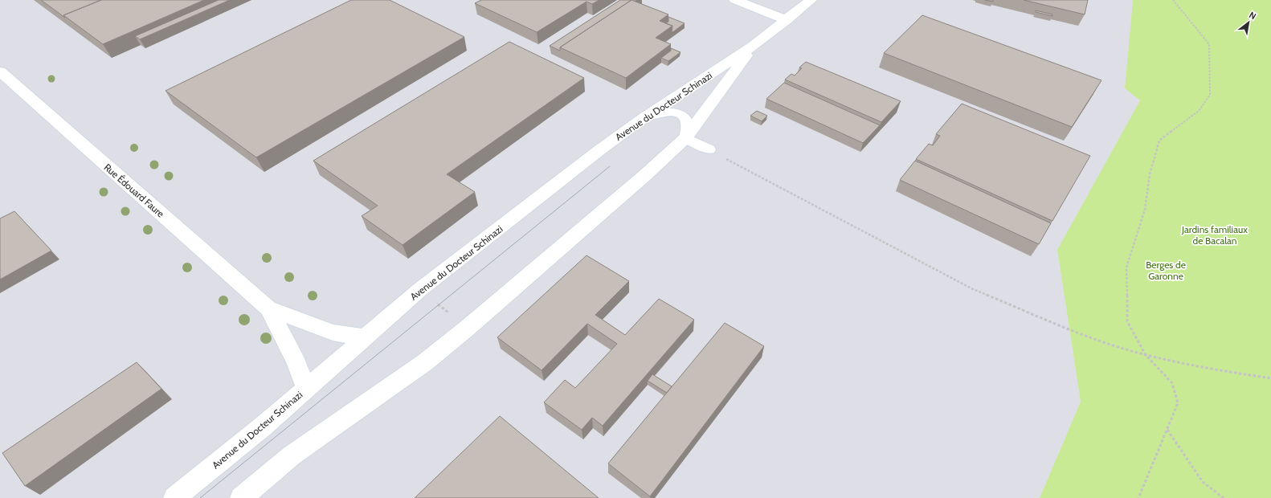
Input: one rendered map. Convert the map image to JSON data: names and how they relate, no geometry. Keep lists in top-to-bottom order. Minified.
{"streets":{"street":["Avenue du Docteur Schinazi","Rue Édouard Faure"]},"crossings":[["Avenue du Docteur Schinazi","Rue Édouard Faure"]],"parks":["Jardins familiaux de Bacalan","Berges de Garonne"],"north":"top right"}
